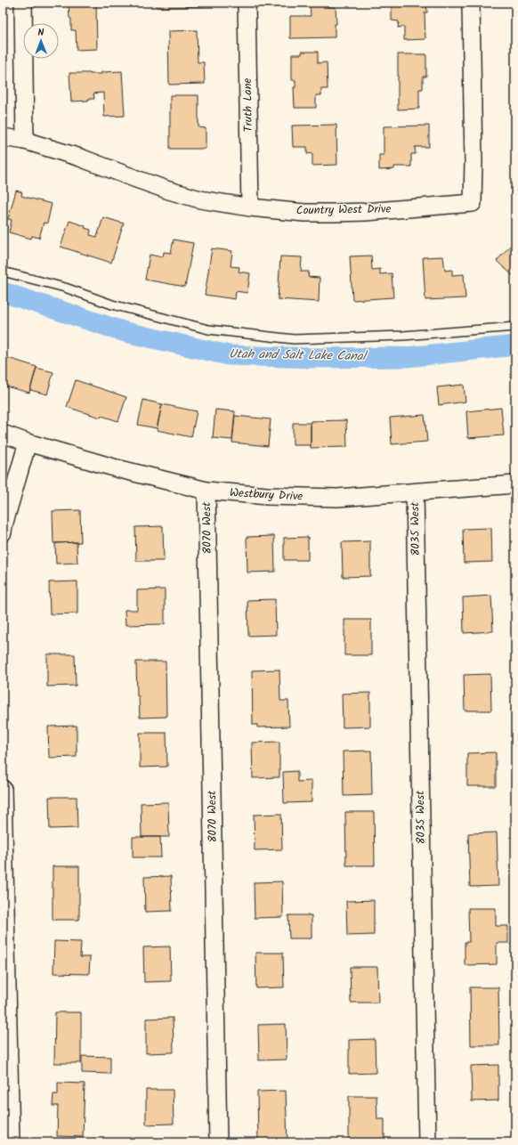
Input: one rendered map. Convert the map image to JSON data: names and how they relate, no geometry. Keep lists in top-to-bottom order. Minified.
{"streets":{"street":["Truth Lane","Country West Drive","Westbury Drive","8070 West","8035 West"]},"crossings":[["Truth Lane","Country West Drive"],["Westbury Drive","8070 West"],["Westbury Drive","8035 West"]],"water":["Utah and Salt Lake Canal"],"north":"top"}
